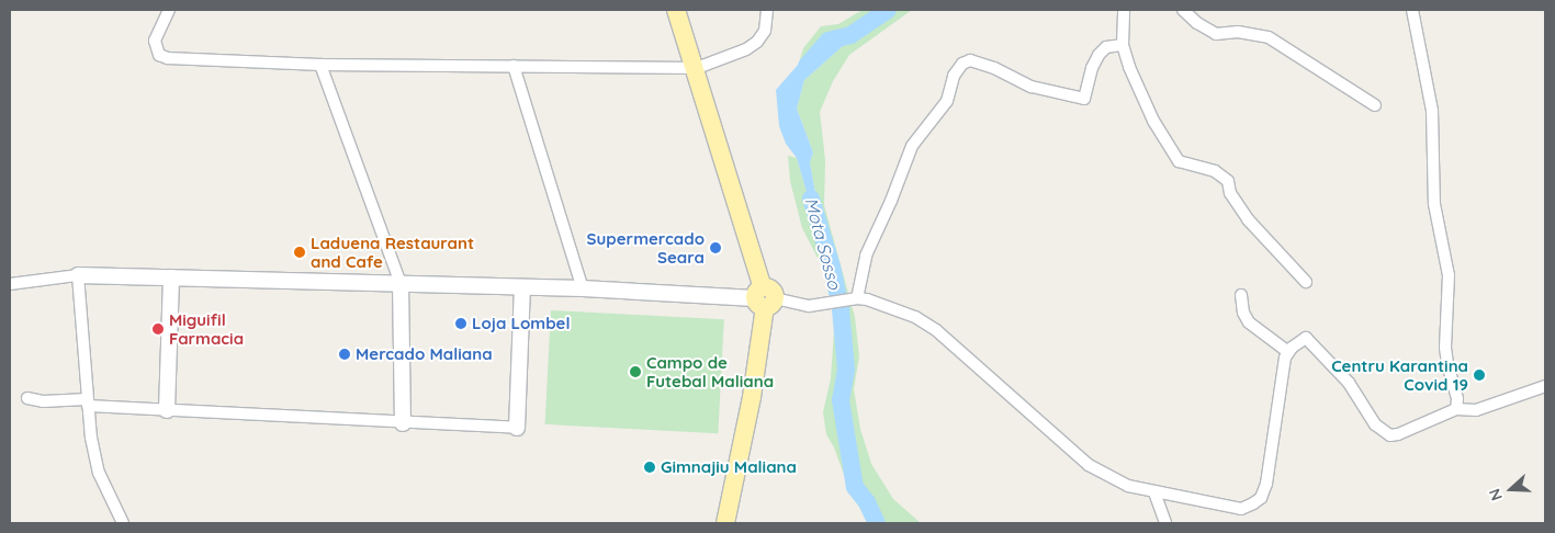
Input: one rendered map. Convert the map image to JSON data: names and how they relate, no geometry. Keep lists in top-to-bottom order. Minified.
{"water":["Mota Sosso"],"places":["Supermercado Seara","Laduena Restaurant and Cafe","Loja Lombel","Miguifil Farmacia","Mercado Maliana","Campo de Futebal Maliana","Centru Karantina Covid 19","Gimnajiu Maliana"],"north":"left"}
